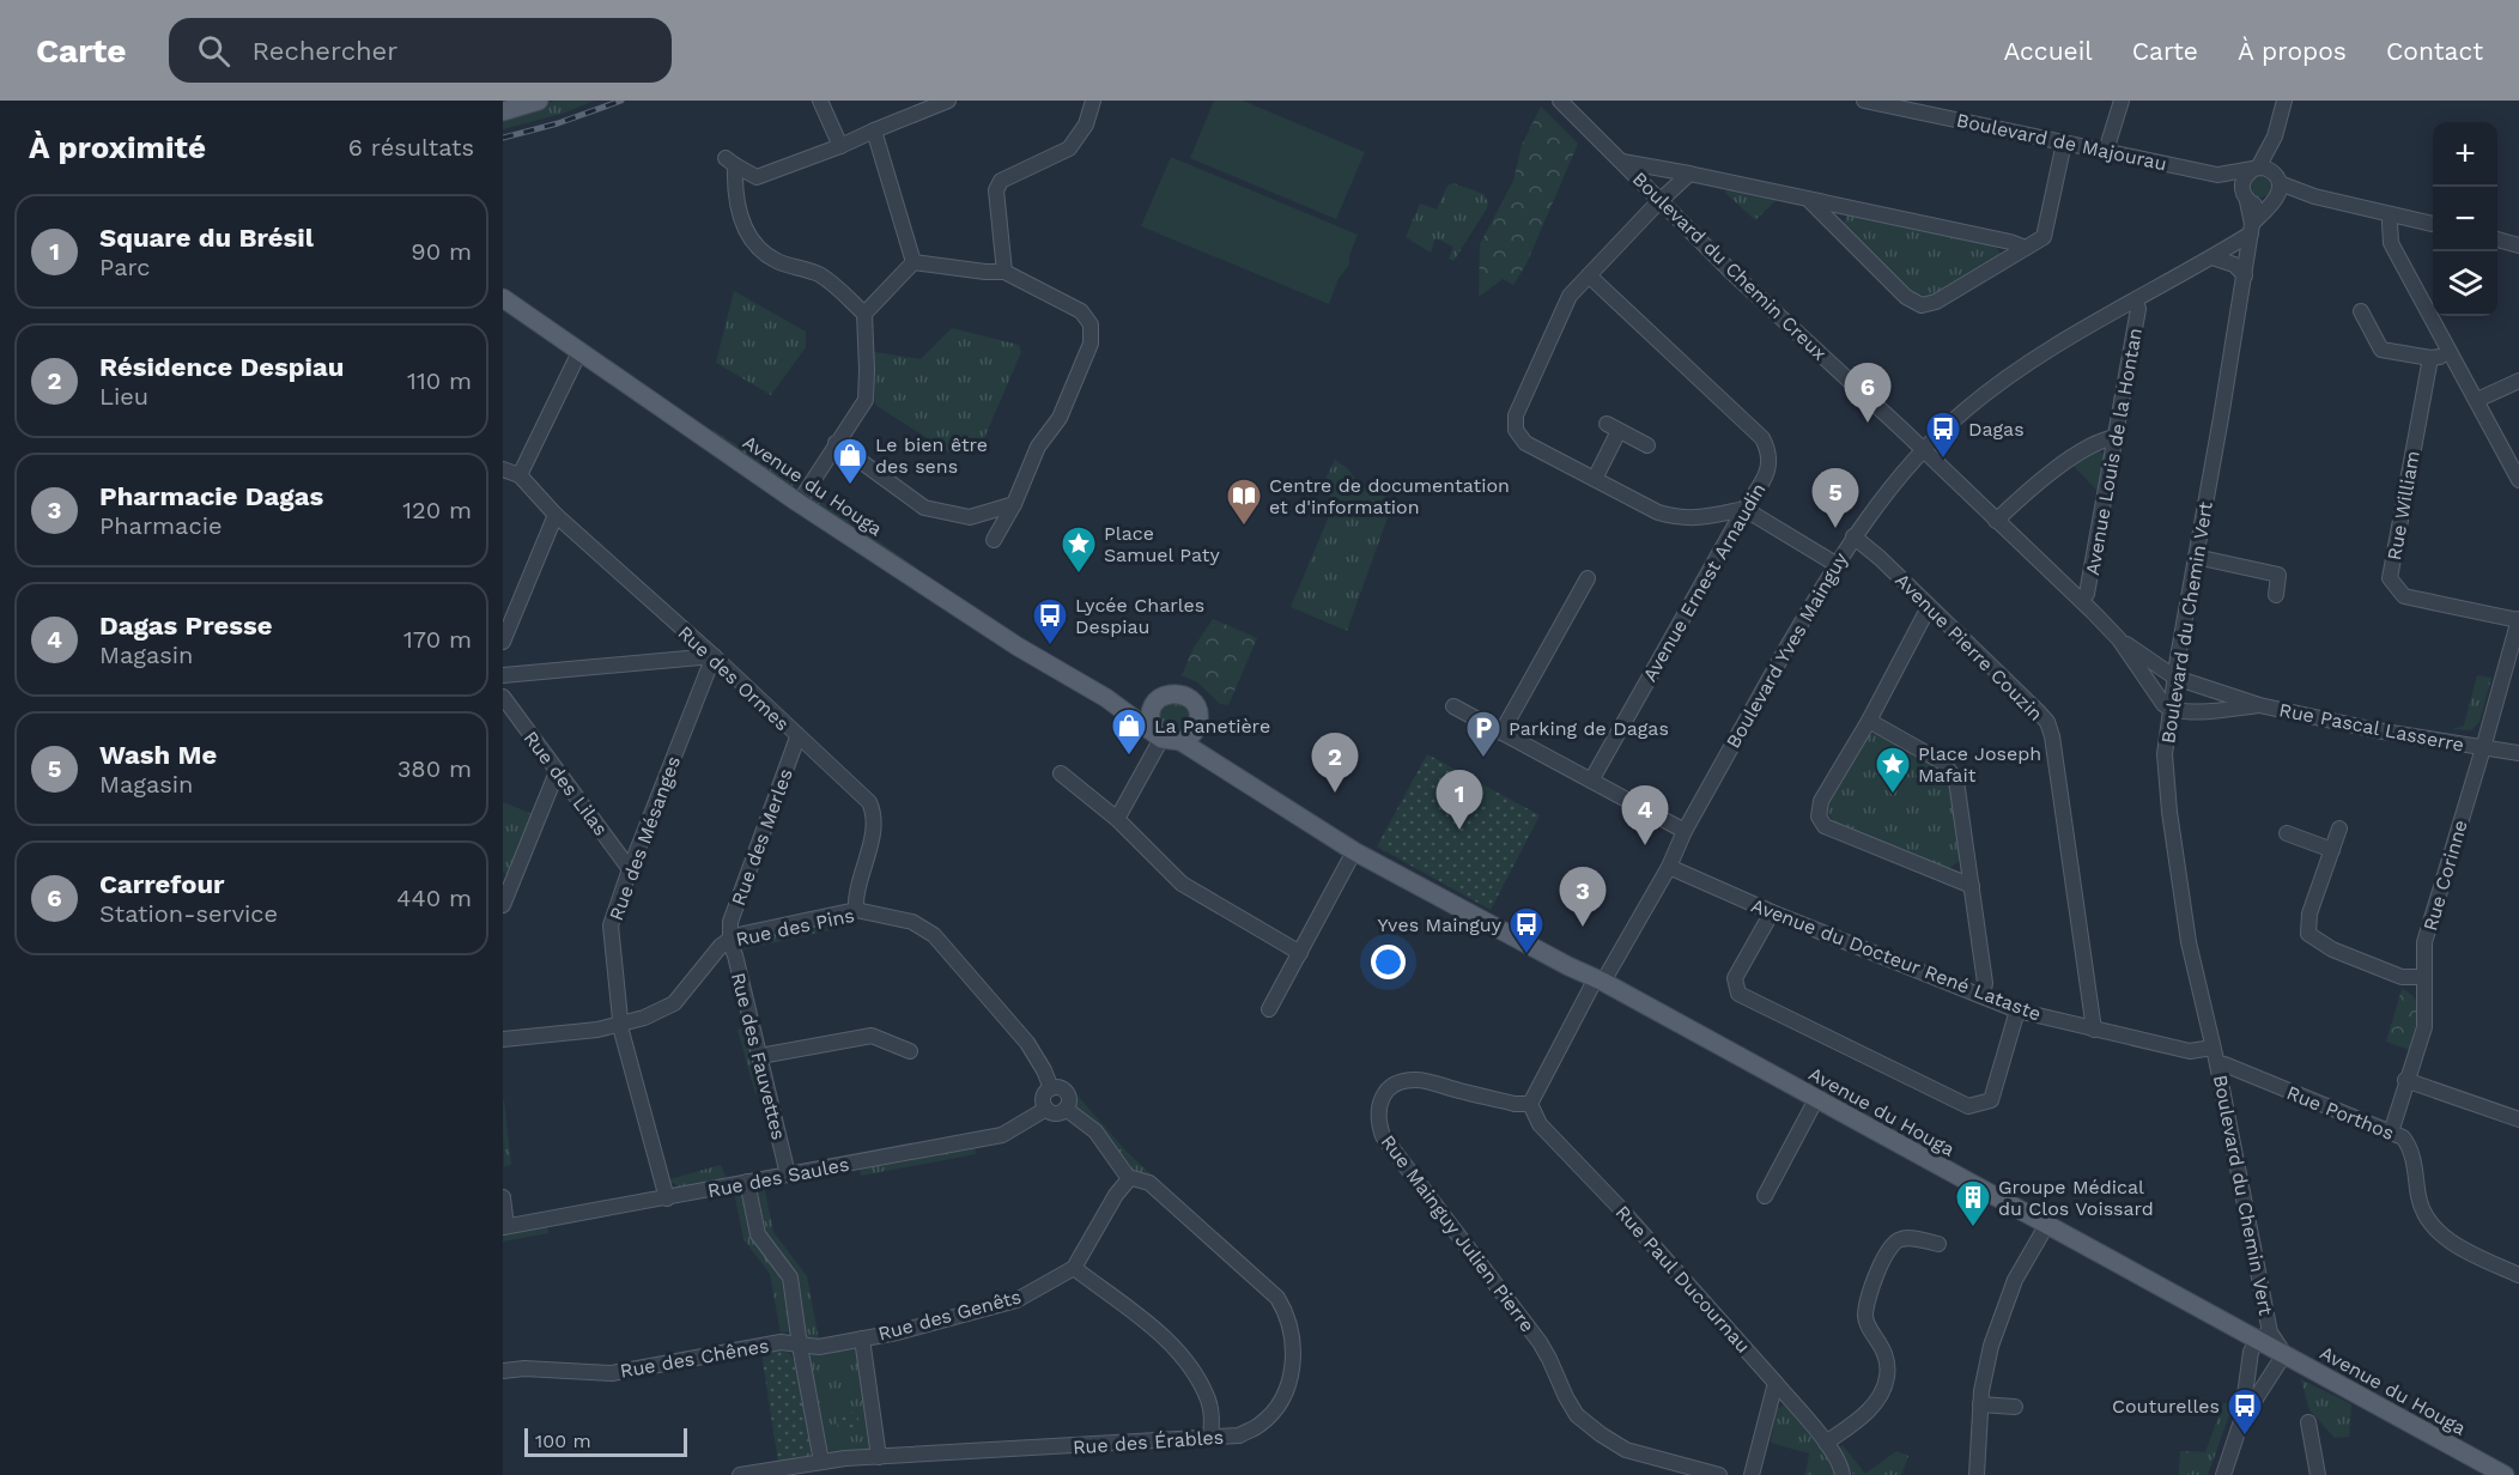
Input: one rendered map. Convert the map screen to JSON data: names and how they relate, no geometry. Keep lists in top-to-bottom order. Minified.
{"streets":{"main road":["Avenue du Houga"],"street":["Boulevard de Majourau","Boulevard du Chemin Creux","Avenue Louis de la Hontan","Rue William","Avenue Ernest Arnaudin","Boulevard du Chemin Vert","Avenue Pierre Couzin","Boulevard Yves Mainguy","Rue des Ormes","Rue Pascal Lasserre","Rue des Lilas","Rue des Merles","Rue des Mésanges","Rue Corinne","Rue des Pins","Avenue du Docteur René Lataste","Rue des Fauvettes","Rue Porthos","Rue des Saules","Rue Mainguy Julien Pierre","Rue Paul Ducournau","Rue des Genêts","Rue des Chênes","Rue des Érables"]},"crossings":[["Boulevard de Majourau","Boulevard du Chemin Vert"],["Boulevard du Chemin Creux","Avenue Louis de la Hontan"],["Boulevard du Chemin Creux","Boulevard du Chemin Vert"],["Boulevard du Chemin Creux","Boulevard Yves Mainguy"],["Boulevard du Chemin Creux","Rue Pascal Lasserre"],["Avenue Louis de la Hontan","Boulevard Yves Mainguy"],["Avenue du Houga","Boulevard du Chemin Vert"],["Avenue du Houga","Boulevard Yves Mainguy"],["Rue William","Rue Corinne"],["Boulevard du Chemin Vert","Boulevard Yves Mainguy"],["Boulevard du Chemin Vert","Rue Pascal Lasserre"],["Boulevard du Chemin Vert","Avenue du Docteur René Lataste"],["Boulevard du Chemin Vert","Rue Porthos"],["Avenue Pierre Couzin","Boulevard Yves Mainguy"],["Avenue Pierre Couzin","Avenue du Docteur René Lataste"],["Boulevard Yves Mainguy","Avenue du Docteur René Lataste"],["Rue des Ormes","Rue des Merles"],["Rue des Ormes","Rue des Mésanges"],["Rue des Ormes","Rue des Pins"],["Rue Pascal Lasserre","Rue Corinne"],["Rue des Lilas","Rue des Mésanges"],["Rue des Merles","Rue des Pins"],["Rue des Merles","Rue des Fauvettes"],["Rue des Mésanges","Rue des Pins"],["Rue des Mésanges","Rue des Saules"],["Rue Corinne","Rue Porthos"],["Rue des Pins","Rue des Fauvettes"],["Rue des Pins","Rue des Saules"],["Rue des Pins","Rue des Érables"],["Rue des Fauvettes","Rue des Saules"],["Rue des Saules","Rue des Érables"],["Rue Mainguy Julien Pierre","Rue Paul Ducournau"],["Rue des Genêts","Rue des Chênes"]],"places":{"bus stop":["Dagas","Lycée Charles Despiau","Yves Mainguy","Couturelles"],"shop":["Le bien être des sens","La Panetière"],"library":["Centre de documentation et d'information"],"place":["Place Samuel Paty","Place Joseph Mafait"],"parking":["Parking de Dagas"],"building":["Groupe Médical du Clos Voissard"]},"scale_bar":"100 m","page":{"header":"Carte","search":"Rechercher","nav":["Accueil","Carte","À propos","Contact"],"heading":["À proximité","6 résultats"],"map_buttons":["+","−"],"list":[{"mark":"1","name":"Square du Brésil","note":"Parc","value":"90 m"},{"mark":"2","name":"Résidence Despiau","note":"Lieu","value":"110 m"},{"mark":"3","name":"Pharmacie Dagas","note":"Pharmacie","value":"120 m"},{"mark":"4","name":"Dagas Presse","note":"Magasin","value":"170 m"},{"mark":"5","name":"Wash Me","note":"Magasin","value":"380 m"},{"mark":"6","name":"Carrefour","note":"Station-service","value":"440 m"}],"pins":["6","5","2","1","4","3"],"scale":"100 m"}}
